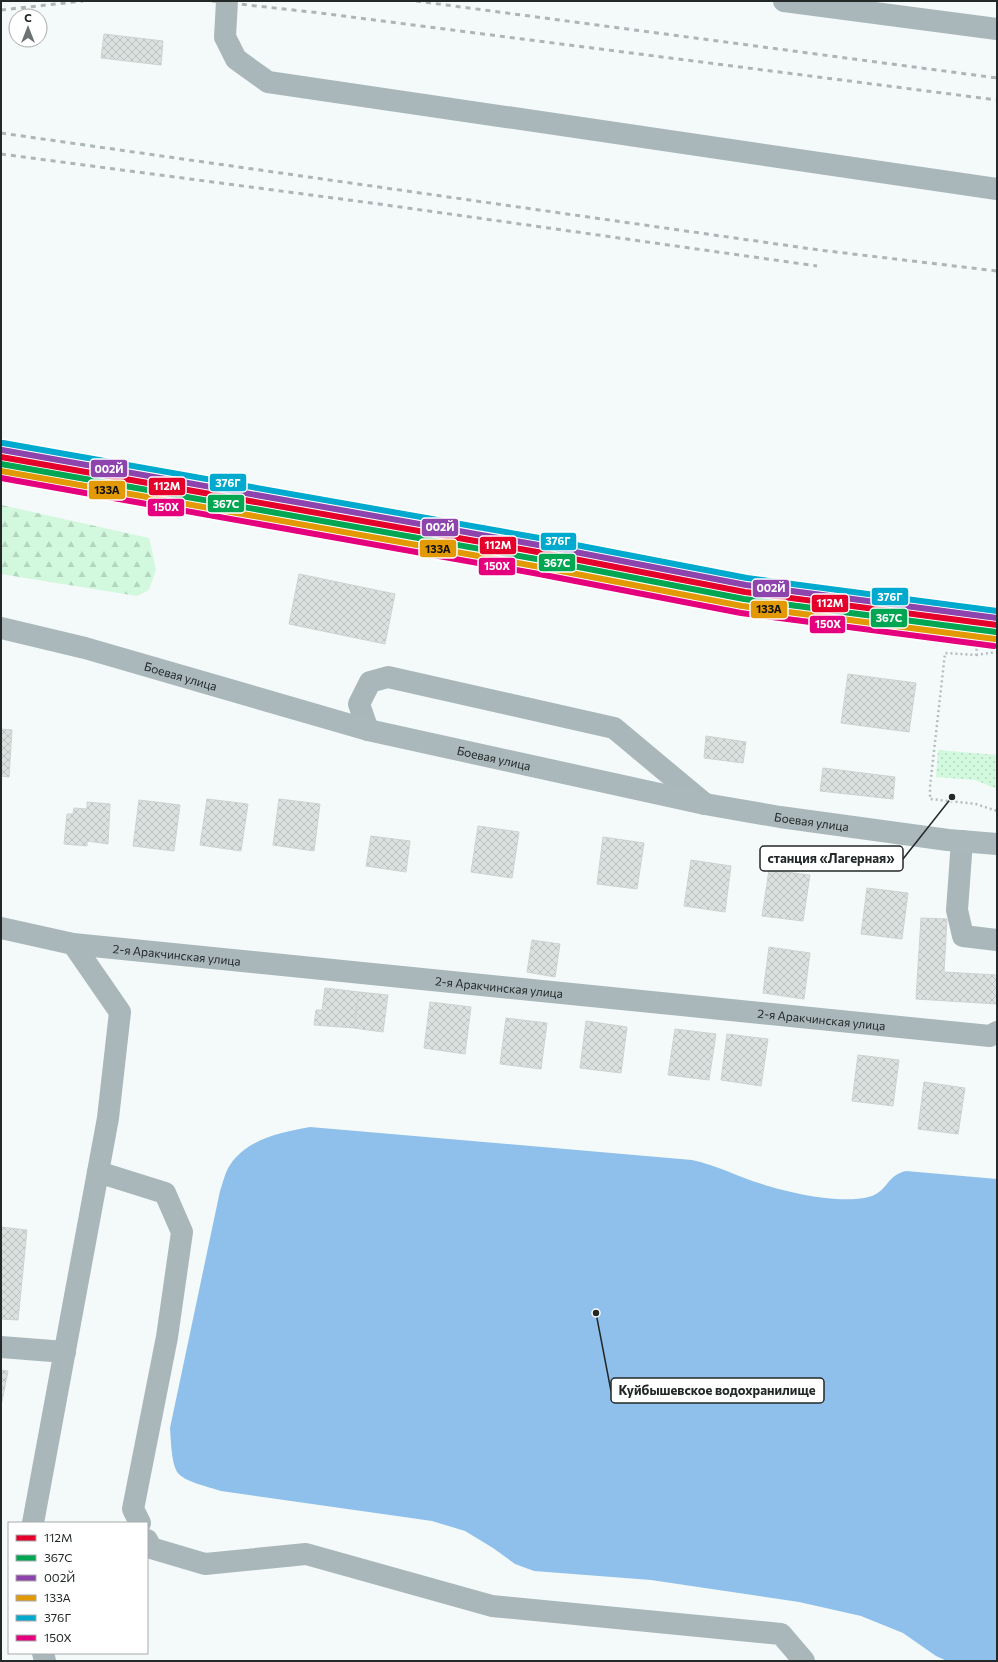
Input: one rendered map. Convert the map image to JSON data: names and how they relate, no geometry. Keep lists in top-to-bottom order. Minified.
{"streets":{"main road":["Боевая улица"],"street":["2-я Аракчинская улица"]},"places":["станция «Лагерная»","Куйбышевское водохранилище"],"lines":["transit line 376Г","transit line 002Й","transit line 112М","transit line 367С","transit line 133А","transit line 150Х"],"legend":["112М","367С","002Й","133А","376Г","150Х"],"north":"top"}
